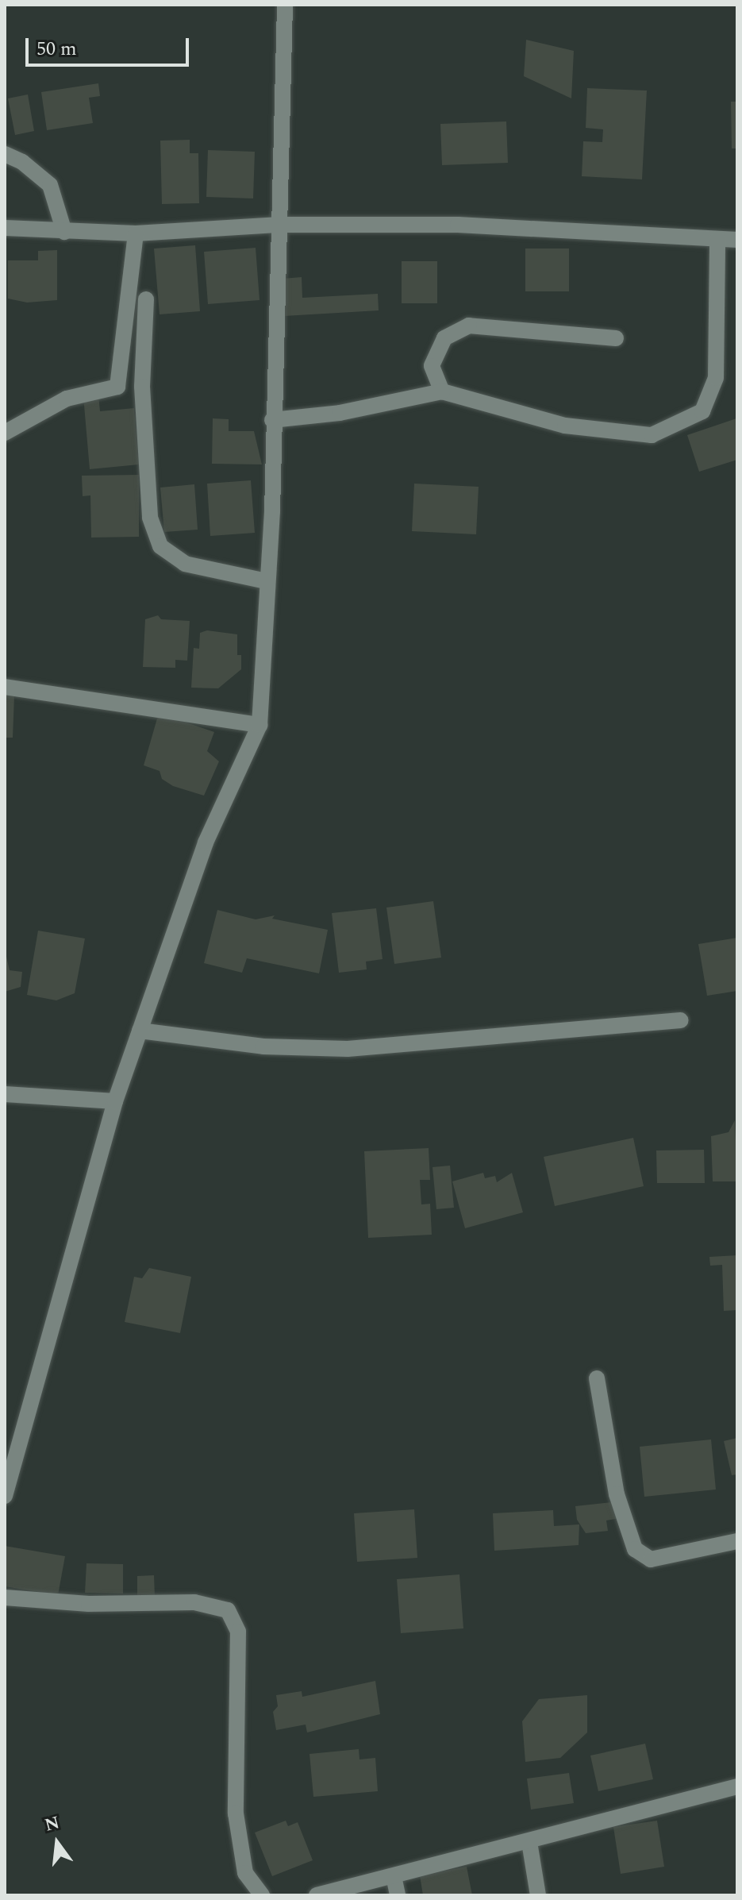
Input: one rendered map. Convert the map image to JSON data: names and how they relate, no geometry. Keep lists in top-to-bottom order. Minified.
{"scale_bar":"50 m","north":"top"}
